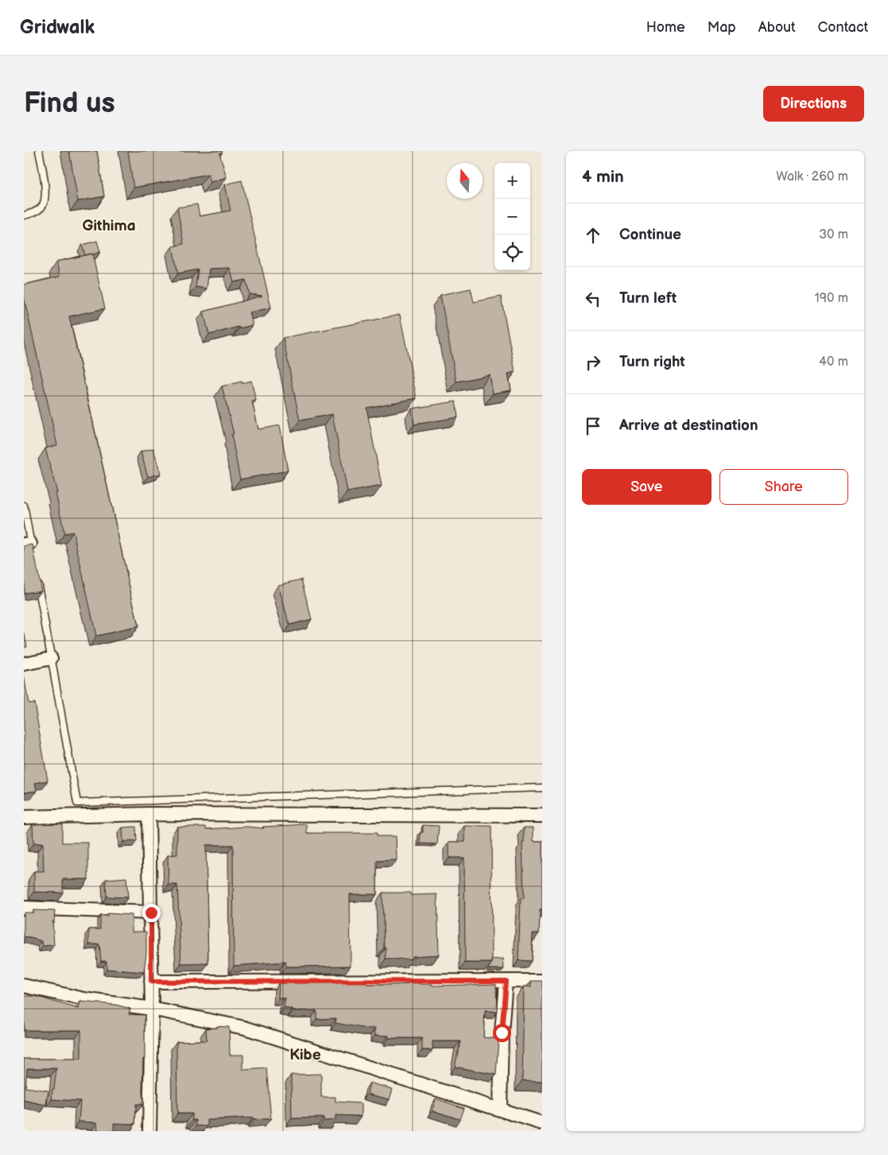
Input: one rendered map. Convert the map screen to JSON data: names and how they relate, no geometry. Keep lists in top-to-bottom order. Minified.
{"districts":["Githima","Kibe"],"north":"top","page":{"header":"Gridwalk","nav":["Home","Map","About","Contact"],"buttons":["Directions",["Save","Share"]],"title":"Find us","heading":["4 min","Walk · 260 m"],"map_buttons":["+","−"],"list":[["Continue","30 m"],["Turn left","190 m"],["Turn right","40 m"],"Arrive at destination"]}}
